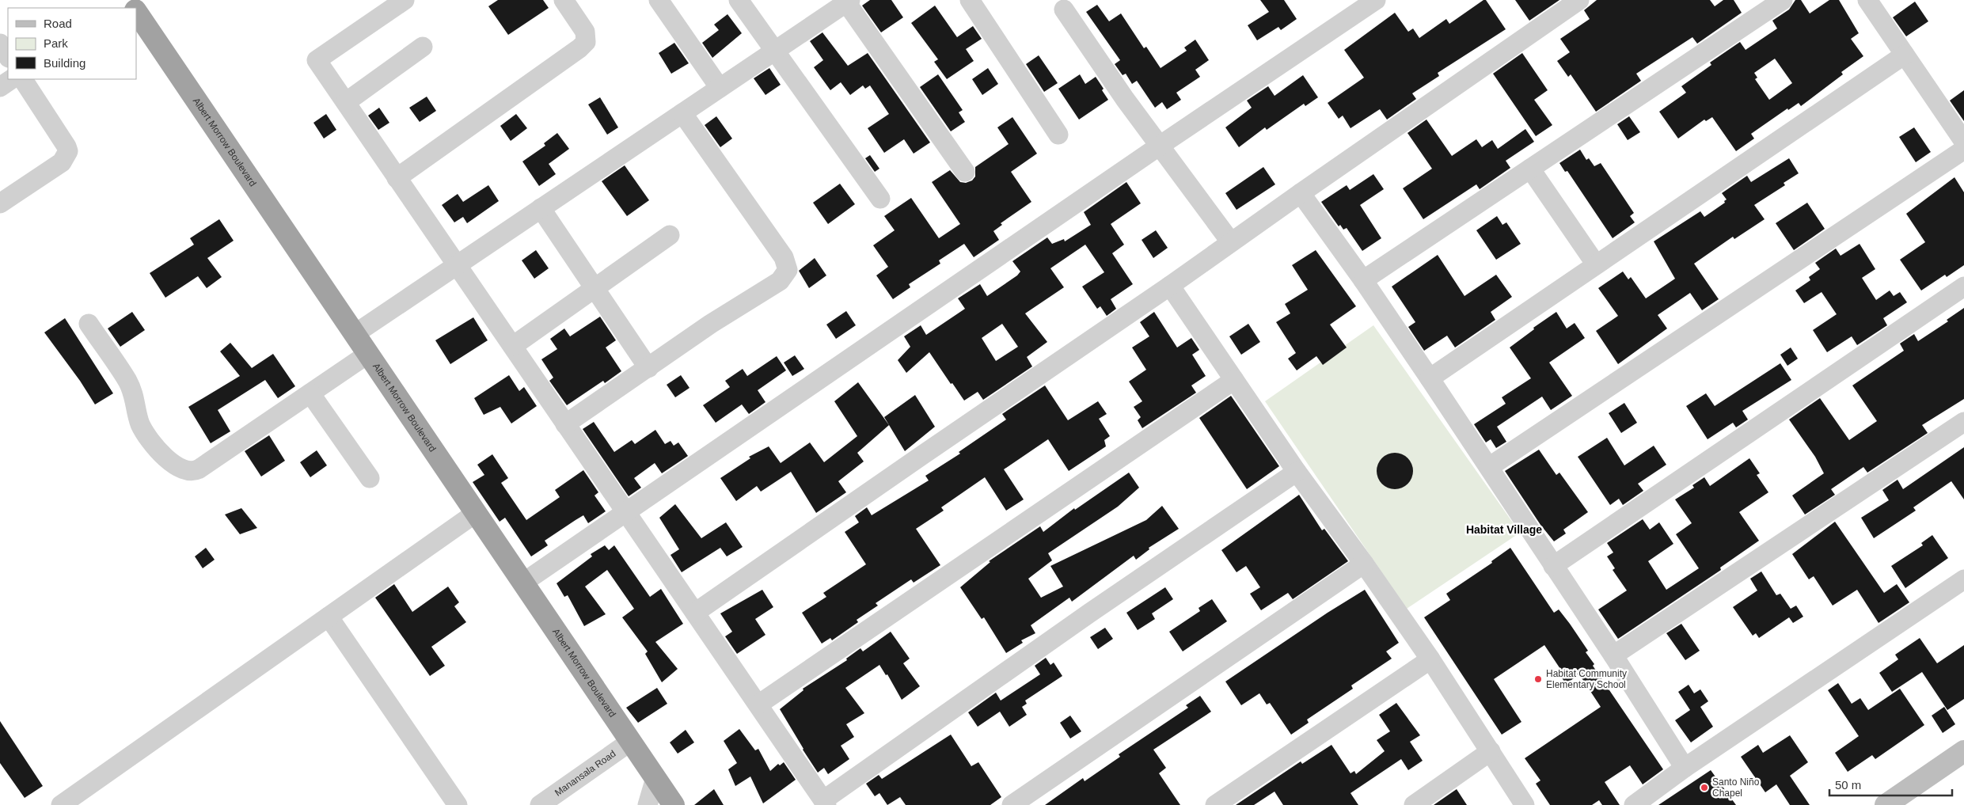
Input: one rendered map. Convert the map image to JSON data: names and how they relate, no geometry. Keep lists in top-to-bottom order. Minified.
{"streets":{"highway":["Albert Morrow Boulevard"],"street":["Manansala Road"]},"crossings":[["Albert Morrow Boulevard","Manansala Road"]],"districts":["Habitat Village"],"places":["Habitat Community Elementary School","Santo Niño Chapel"],"legend":["Road","Park","Building"],"scale_bar":"50 m"}
